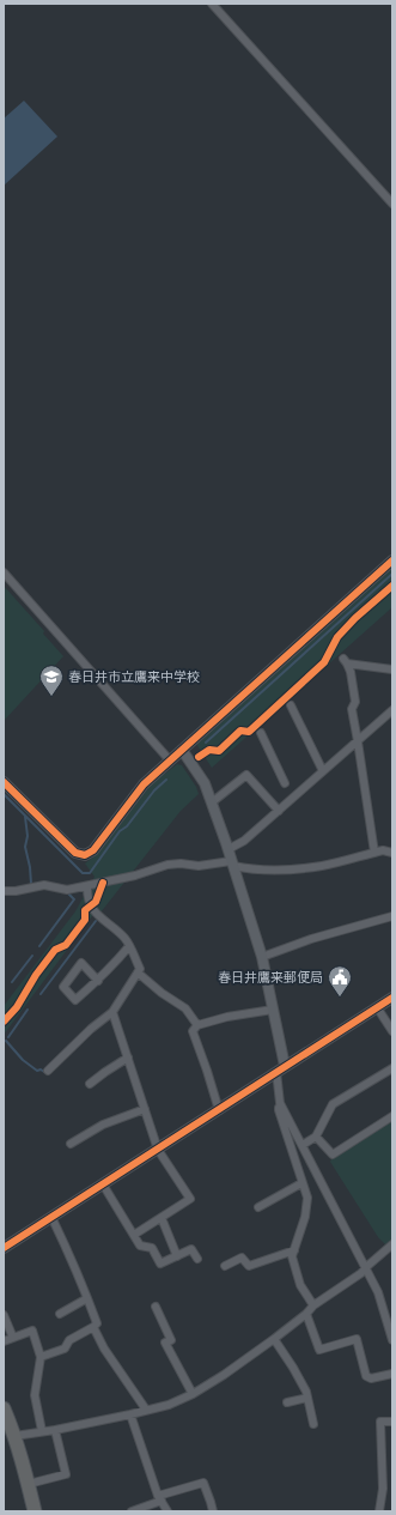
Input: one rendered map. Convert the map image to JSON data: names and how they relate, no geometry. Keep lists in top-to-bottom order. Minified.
{"places":{"school or university":["春日井市立鷹来中学校"],"public building":["春日井鷹来郵便局"]}}
